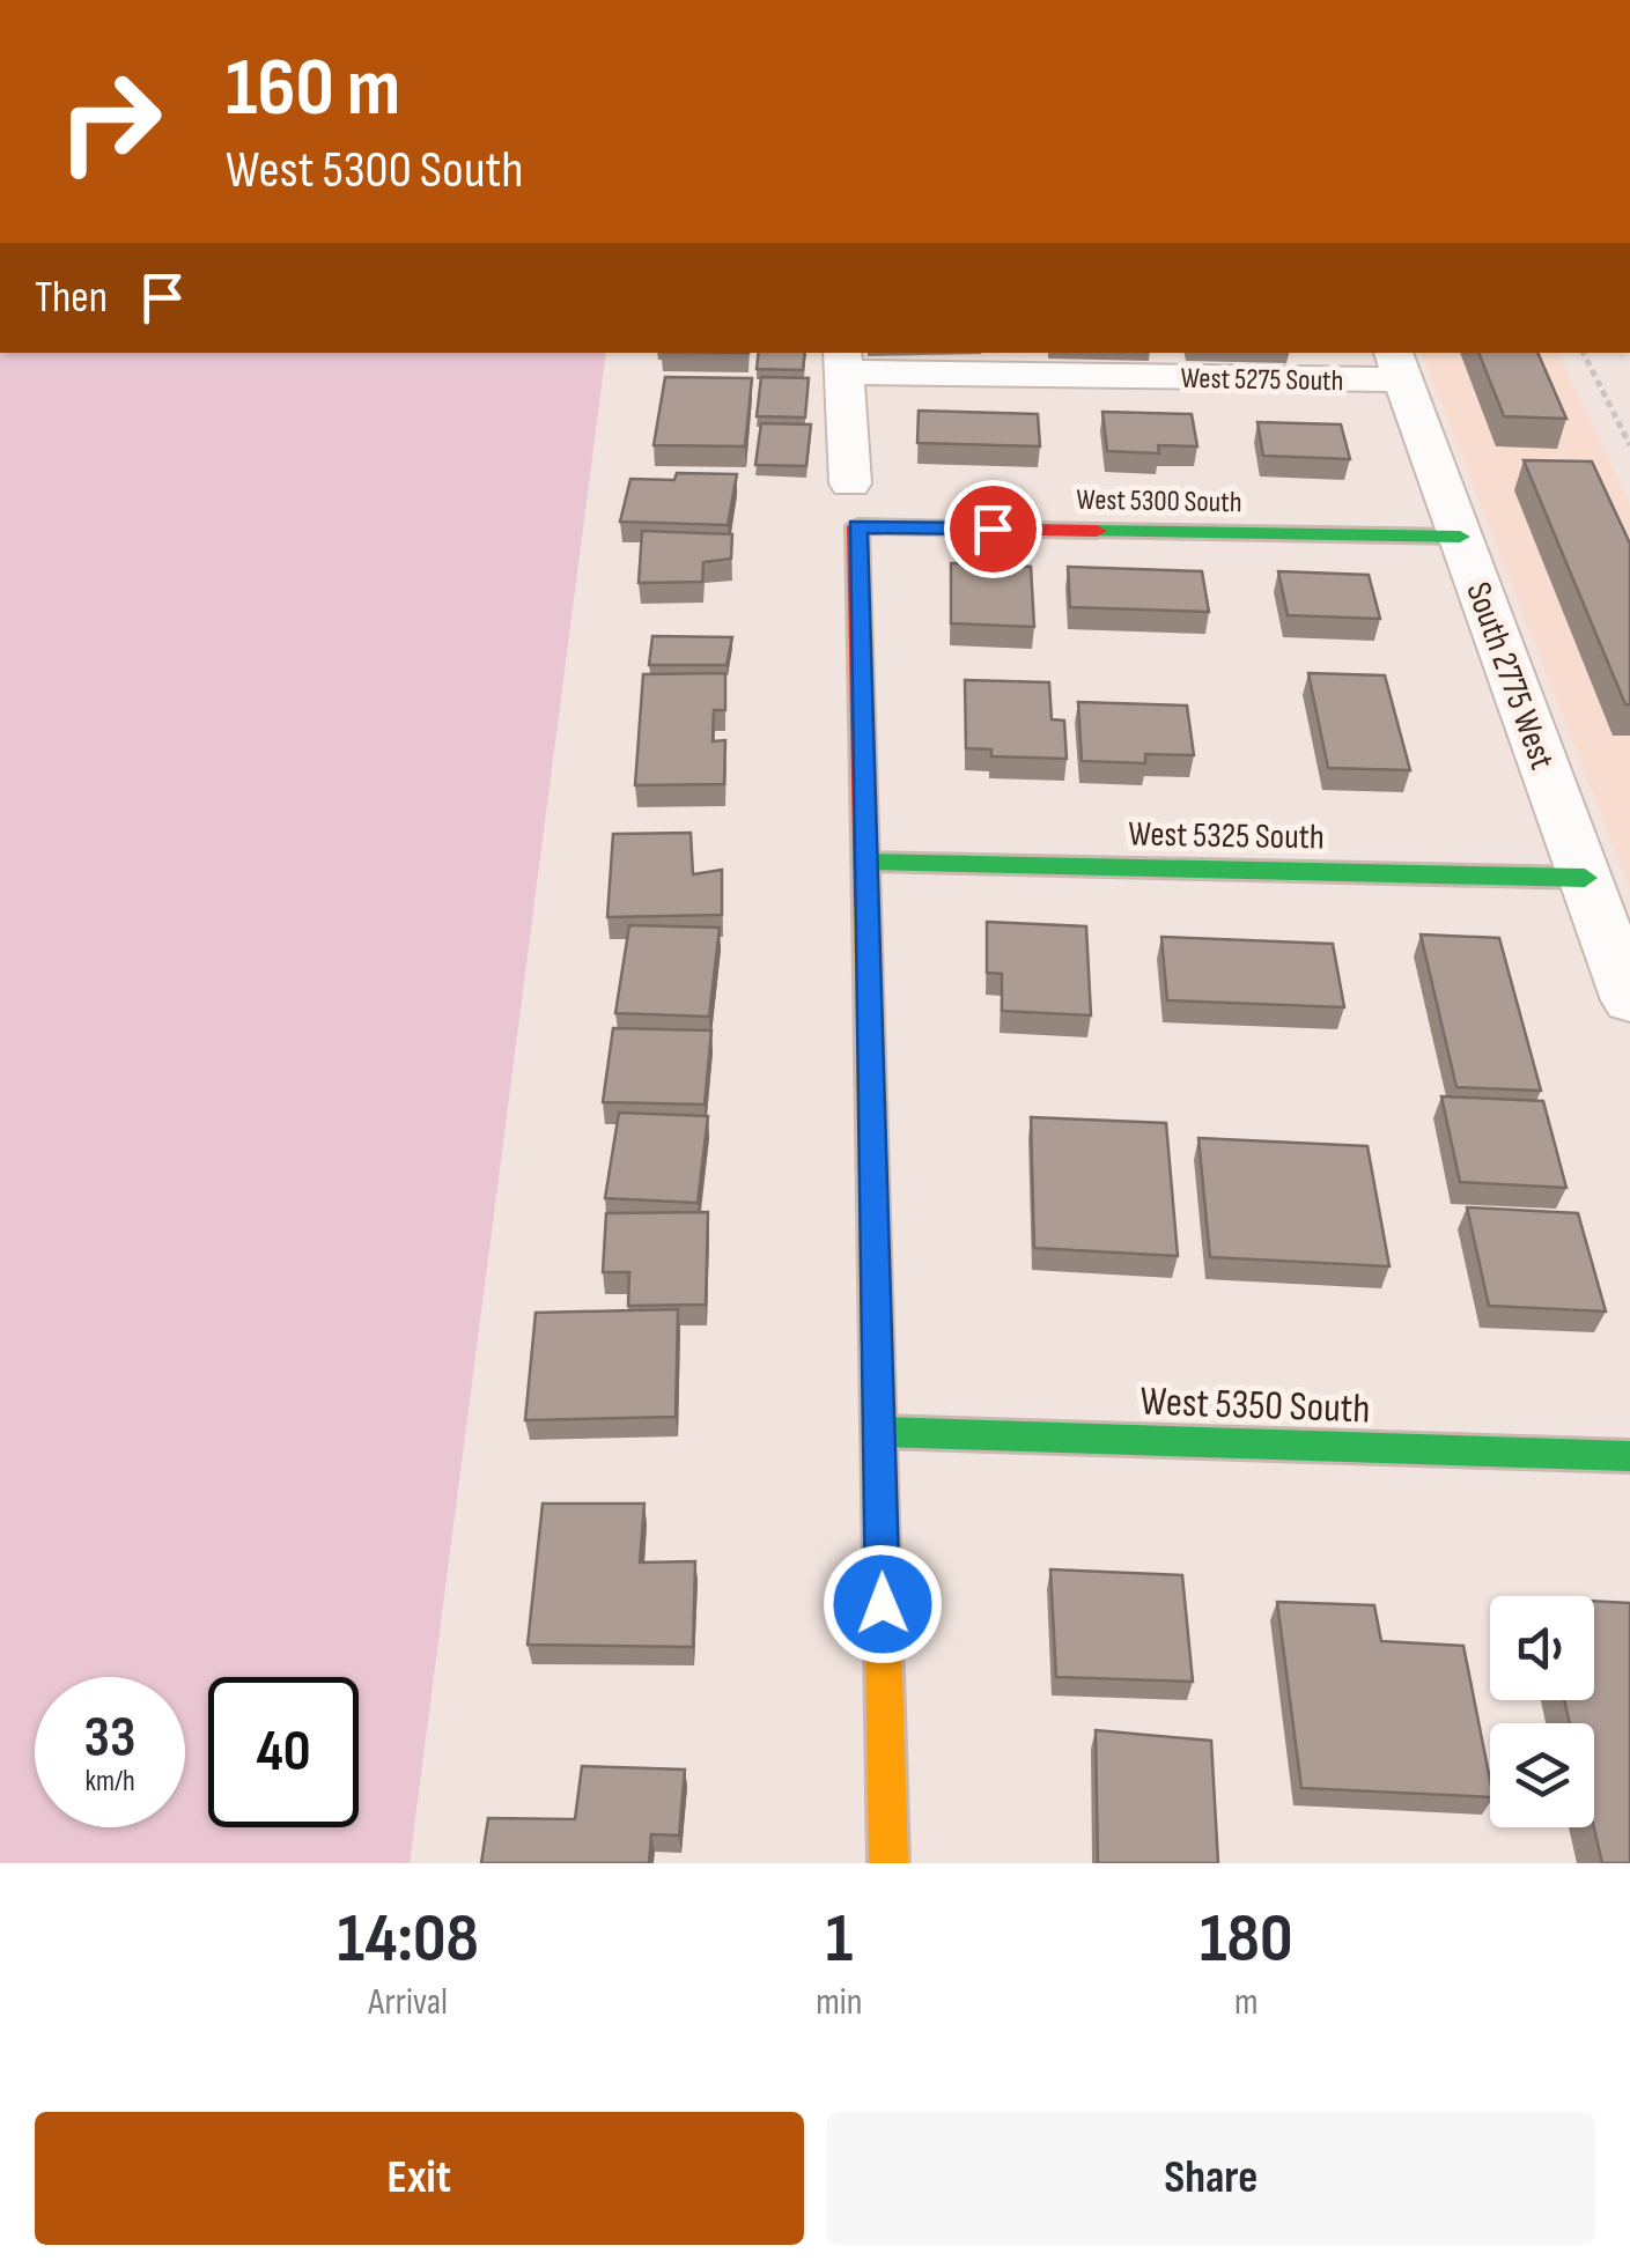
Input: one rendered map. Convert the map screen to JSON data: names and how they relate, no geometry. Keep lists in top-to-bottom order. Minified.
{"streets":{"street":["West 5275 South","West 5300 South","South 2775 West","West 5325 South","West 5350 South"]},"crossings":[["West 5275 South","South 2775 West"],["West 5300 South","South 2775 West"],["West 5300 South","West 5325 South"],["South 2775 West","West 5325 South"]],"page":{"turn":["160 m","West 5300 South"],"then":"Then","speed":"33 km/h","limit":"40","eta":["14:08","Arrival","1","min","180","m"],"buttons":["Exit","Share"]}}
